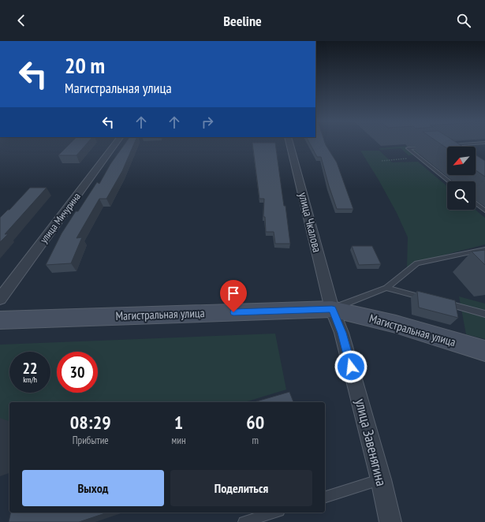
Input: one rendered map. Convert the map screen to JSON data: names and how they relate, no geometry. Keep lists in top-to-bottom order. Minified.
{"streets":{"main road":["Магистральная улица"],"street":["улица Мичурина","улица Чкалова","улица Завенягина"]},"crossings":[["улица Чкалова","Магистральная улица"],["улица Чкалова","улица Завенягина"],["Магистральная улица","улица Завенягина"]],"north":"bottom left","page":{"header":"Beeline","turn":["20 m","Магистральная улица"],"speed":"22 km/h","limit":"30","eta":["08:29","Прибытие","1","мин","60","m"],"buttons":["Выход","Поделиться"]}}
